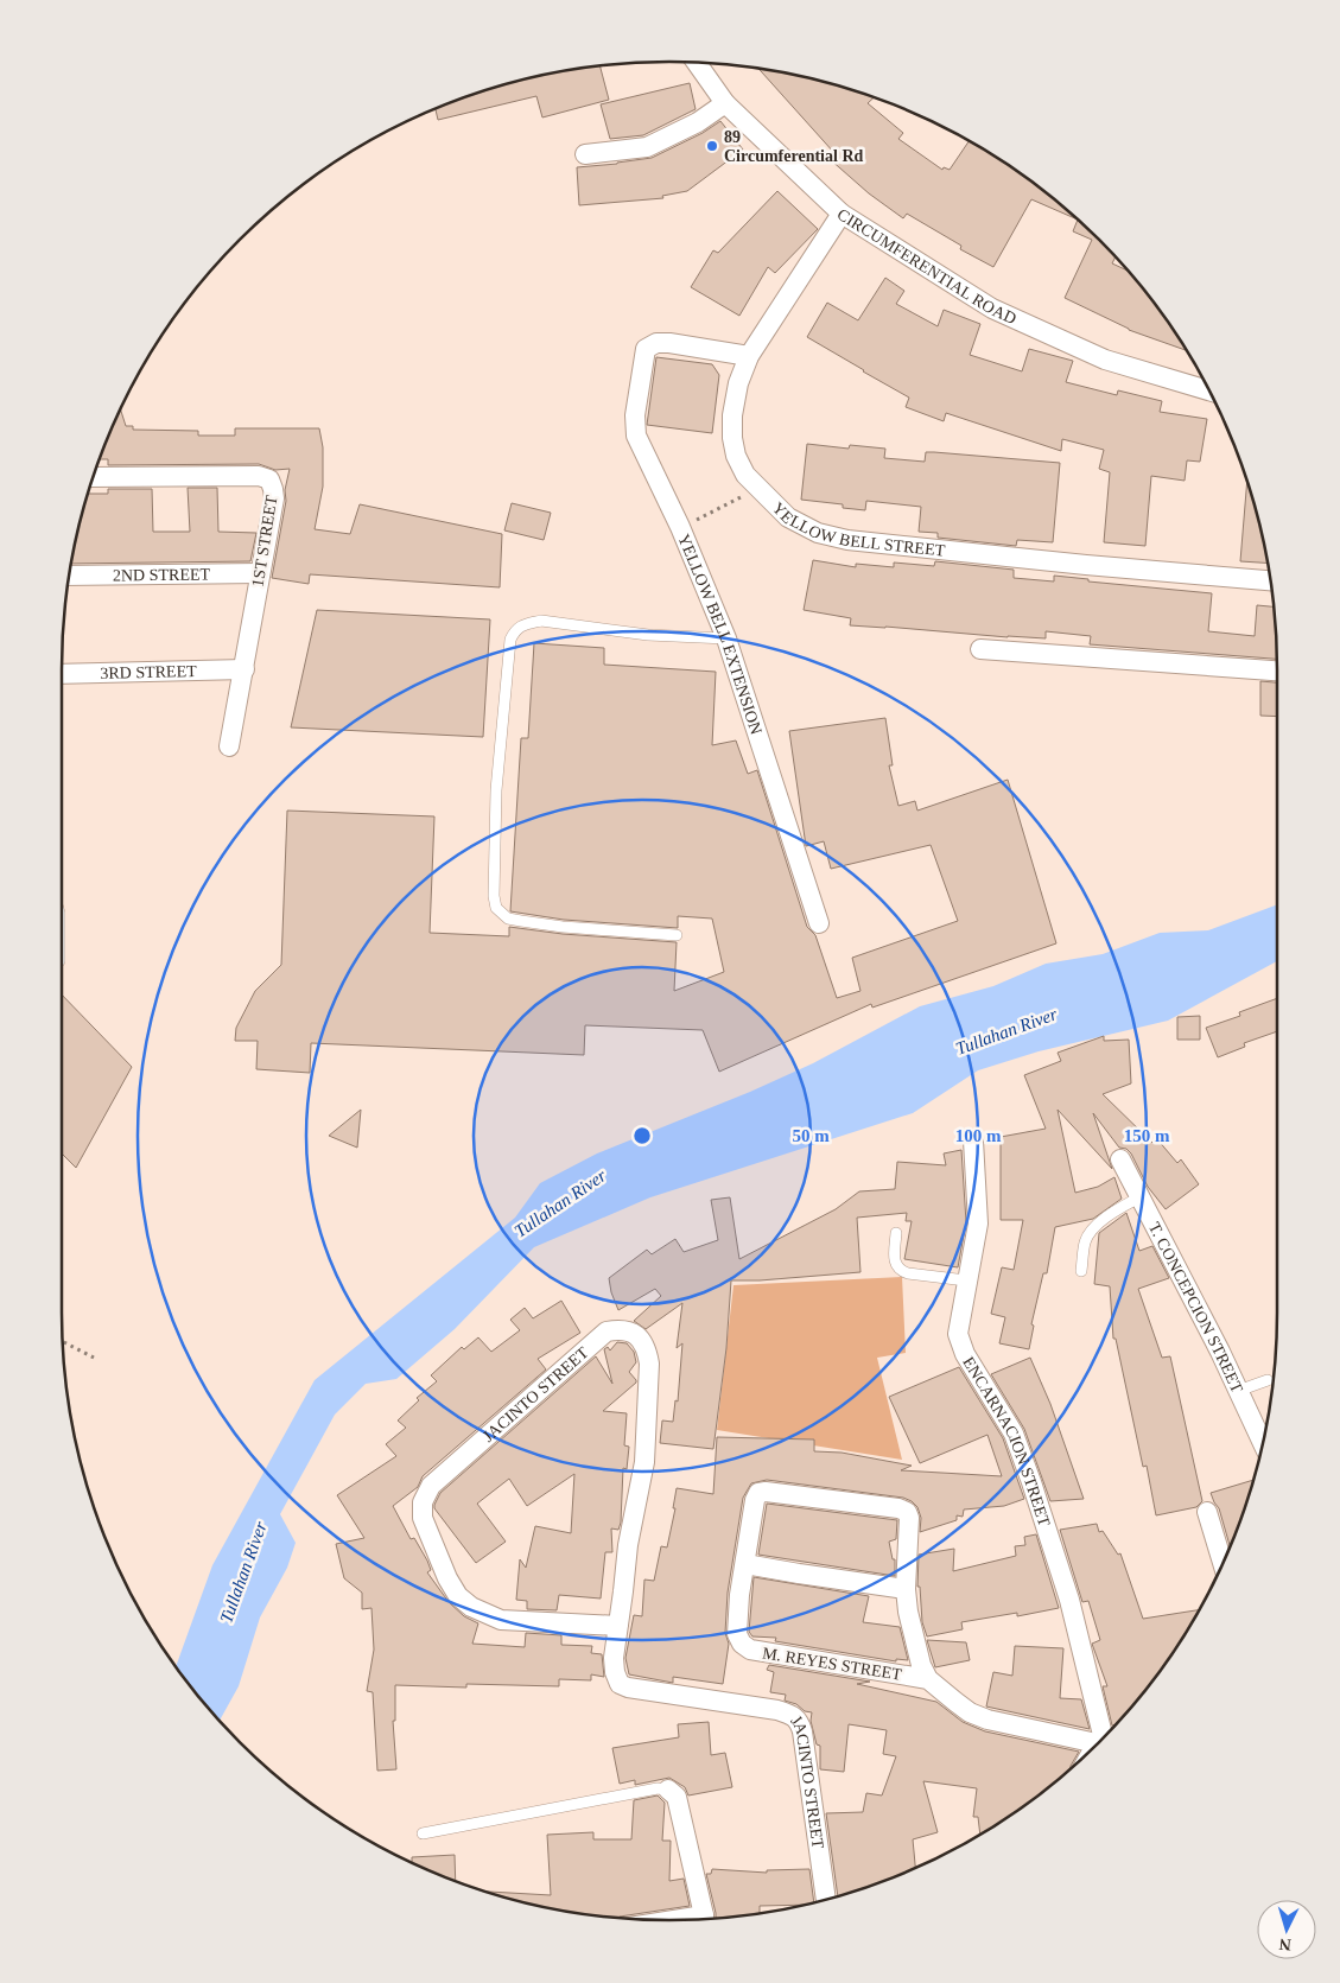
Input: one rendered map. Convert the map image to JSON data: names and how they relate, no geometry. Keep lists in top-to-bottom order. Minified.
{"streets":{"street":["CIRCUMFERENTIAL ROAD","YELLOW BELL STREET","1ST STREET","2ND STREET","YELLOW BELL EXTENSION","3RD STREET","T. CONCEPCION STREET","JACINTO STREET","ENCARNACION STREET","M. REYES STREET"]},"crossings":[["CIRCUMFERENTIAL ROAD","YELLOW BELL STREET"],["YELLOW BELL STREET","YELLOW BELL EXTENSION"],["1ST STREET","2ND STREET"],["1ST STREET","3RD STREET"]],"water":["Tullahan River"],"places":["89 Circumferential Rd"],"north":"bottom","rings":["50 m","100 m","150 m"]}
